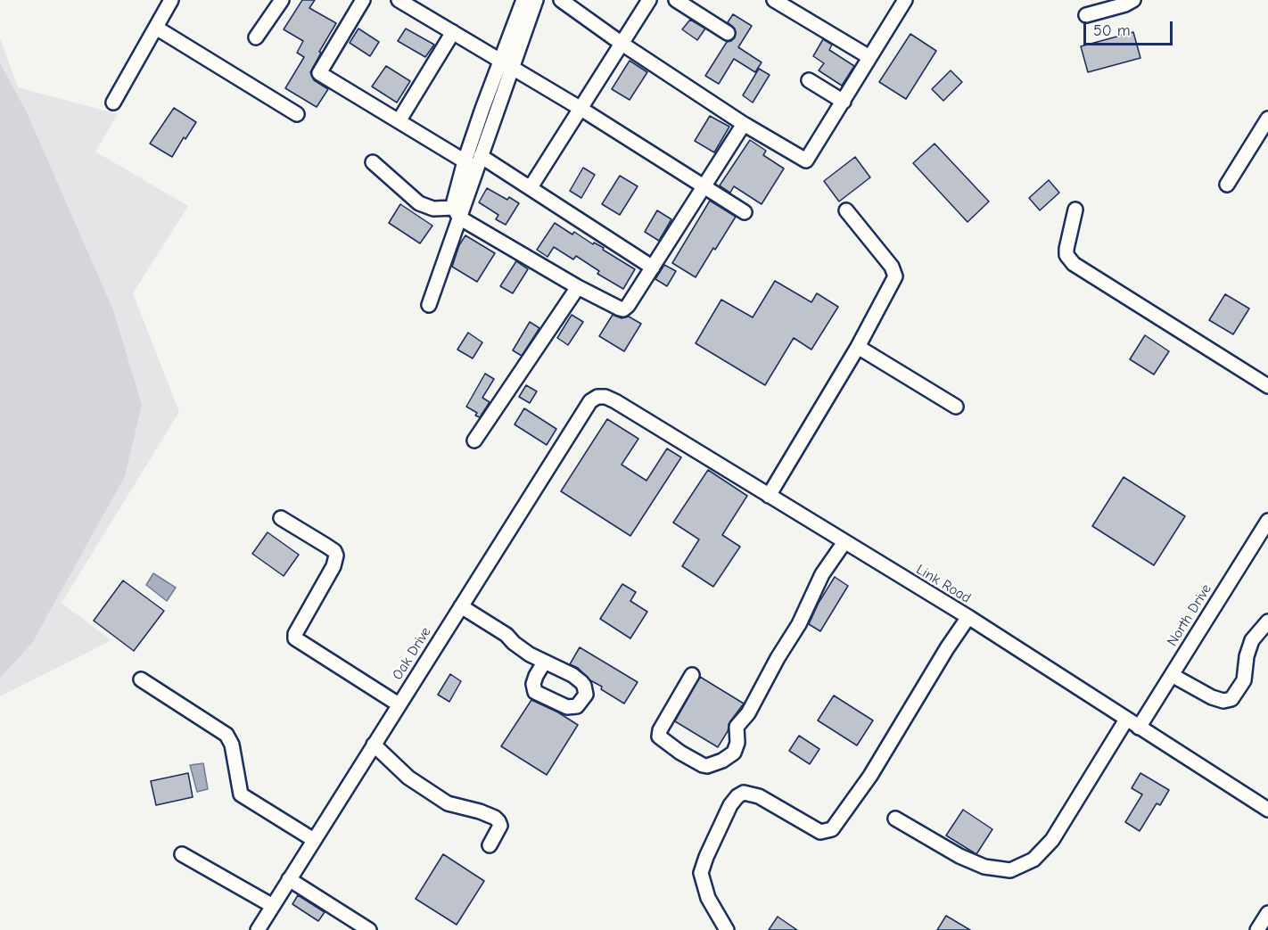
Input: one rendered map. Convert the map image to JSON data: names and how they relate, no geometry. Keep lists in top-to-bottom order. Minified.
{"streets":{"street":["Link Road","North Drive","Oak Drive"]},"crossings":[["Link Road","North Drive"],["Link Road","Oak Drive"]],"scale_bar":"50 m"}
